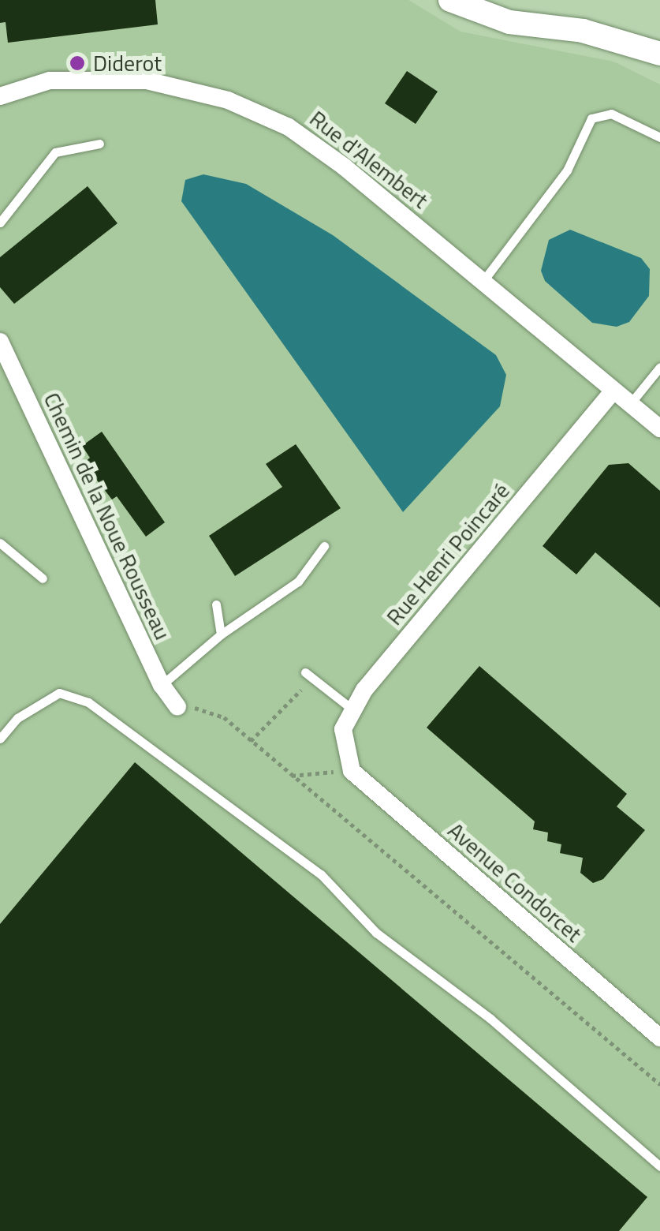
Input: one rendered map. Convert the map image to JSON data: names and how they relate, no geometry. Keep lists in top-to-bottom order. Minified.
{"streets":{"street":["Rue d'Alembert","Chemin de la Noue Rousseau","Rue Henri Poincaré","Avenue Condorcet"]},"crossings":[["Rue d'Alembert","Rue Henri Poincaré"],["Rue Henri Poincaré","Avenue Condorcet"]],"places":["Diderot"]}
